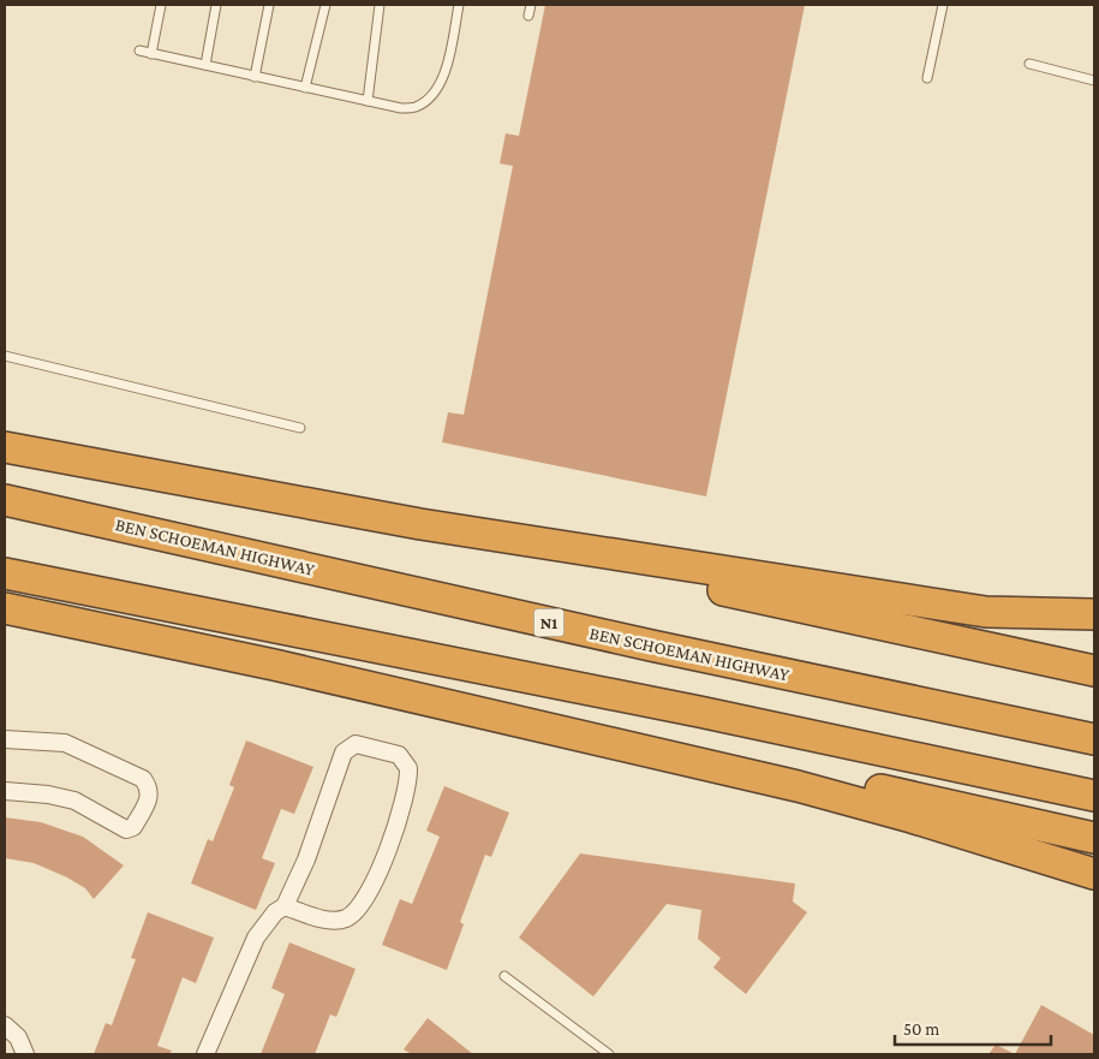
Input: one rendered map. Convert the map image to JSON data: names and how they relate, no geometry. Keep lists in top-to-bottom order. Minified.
{"streets":{"highway":["BEN SCHOEMAN HIGHWAY","N1"]},"scale_bar":"50 m"}
